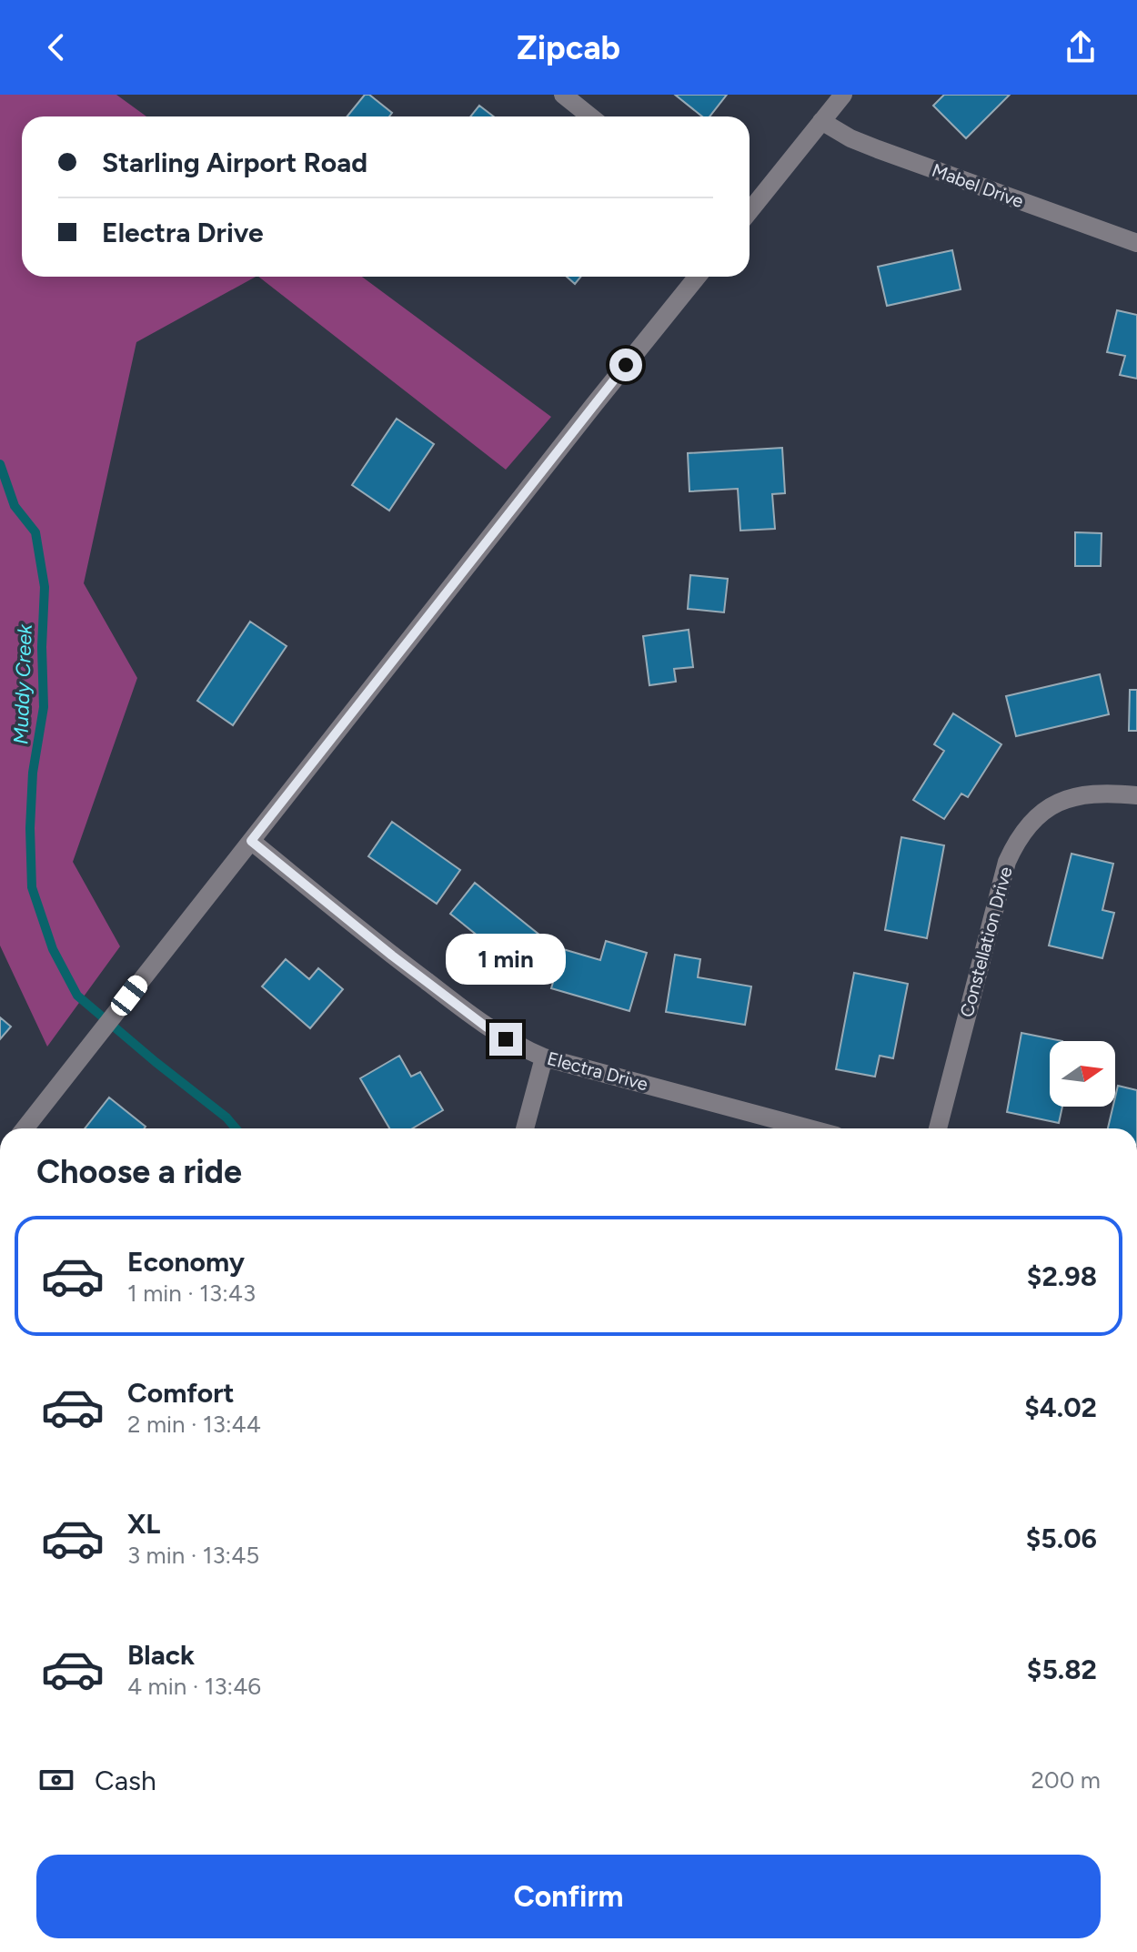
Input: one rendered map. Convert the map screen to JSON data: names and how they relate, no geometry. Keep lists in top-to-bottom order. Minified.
{"streets":{"street":["Mabel Drive","Constellation Drive","Electra Drive"]},"water":["Muddy Creek"],"north":"right","page":{"header":"Zipcab","banner":["Starling Airport Road","Electra Drive"],"bubble":"1 min","heading":"Choose a ride","list":[{"name":"Economy","note":"1 min · 13:43","value":"$2.98"},{"name":"Comfort","note":"2 min · 13:44","value":"$4.02"},{"name":"XL","note":"3 min · 13:45","value":"$5.06"},{"name":"Black","note":"4 min · 13:46","value":"$5.82"}],"pay":["Cash","200 m"],"buttons":"Confirm"}}
